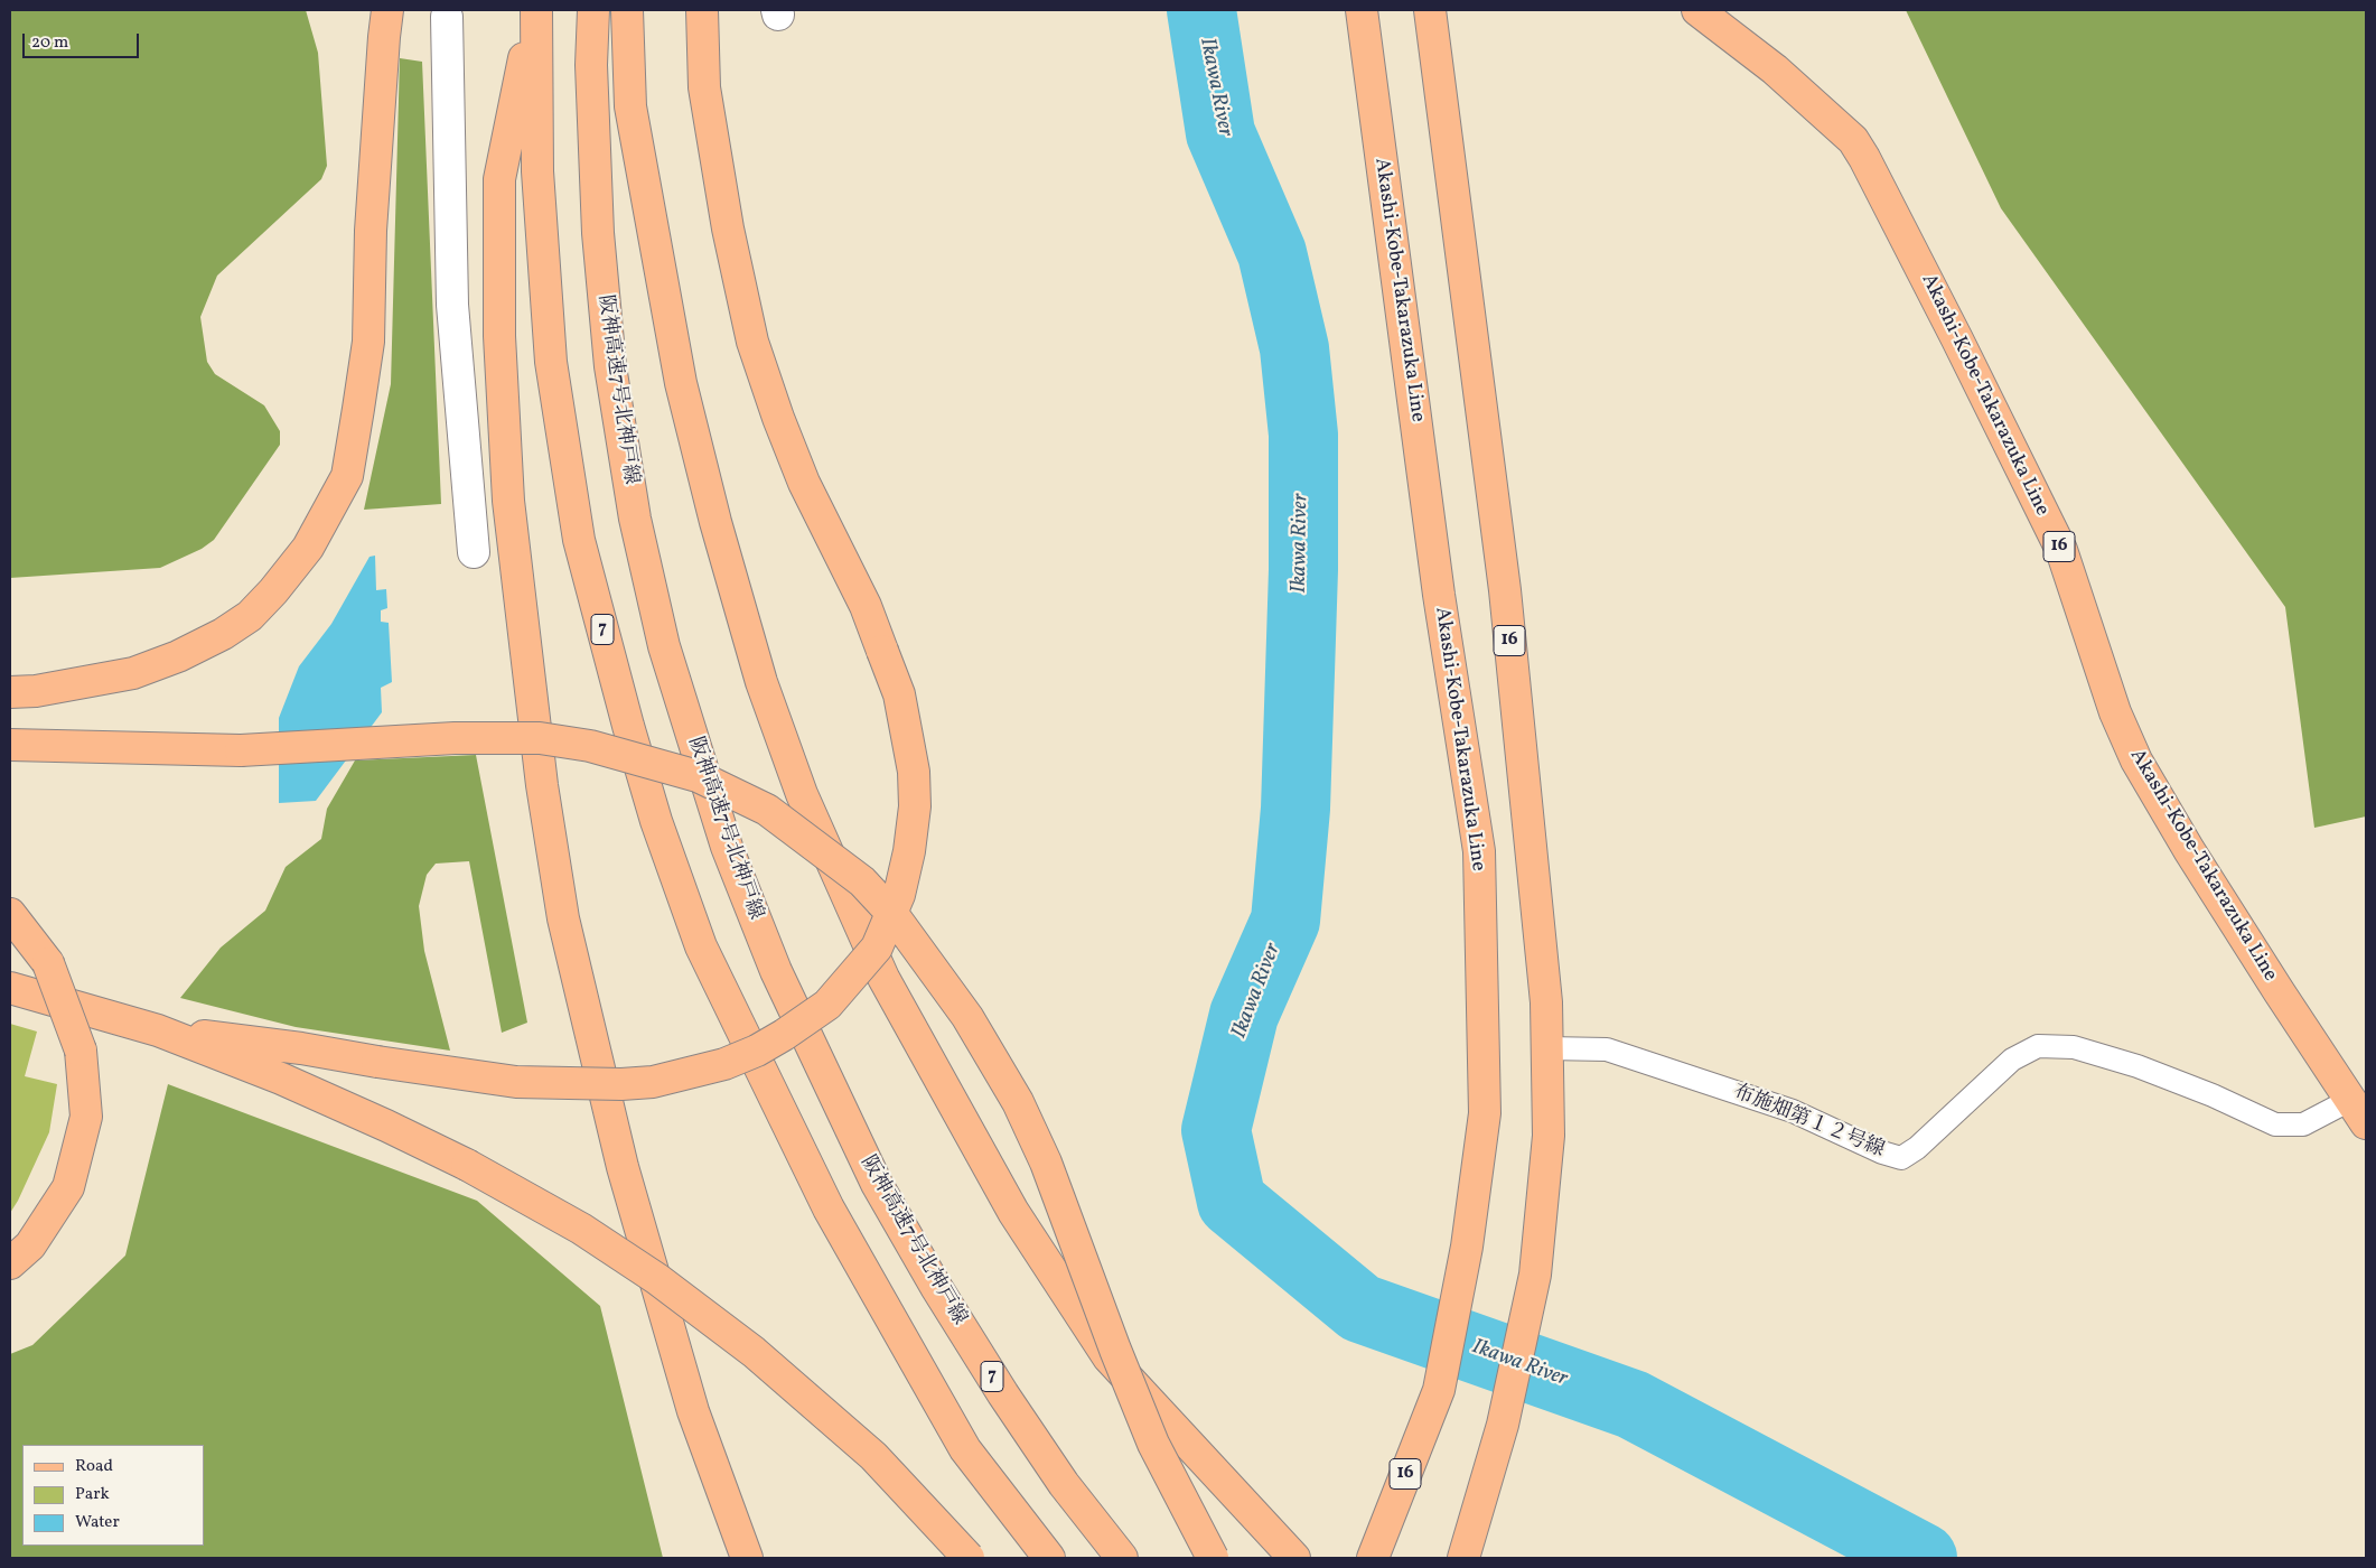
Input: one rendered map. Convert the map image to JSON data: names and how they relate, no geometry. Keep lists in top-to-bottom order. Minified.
{"streets":{"main road":["Akashi-Kobe-Takarazuka Line","阪神高速7号北神戸線","16","7"],"lane":["布施畑第１２号線"]},"crossings":[["Akashi-Kobe-Takarazuka Line","布施畑第１２号線"],["16","布施畑第１２号線"]],"water":["Ikawa River"],"legend":["Road","Park","Water"],"scale_bar":"20 m"}
